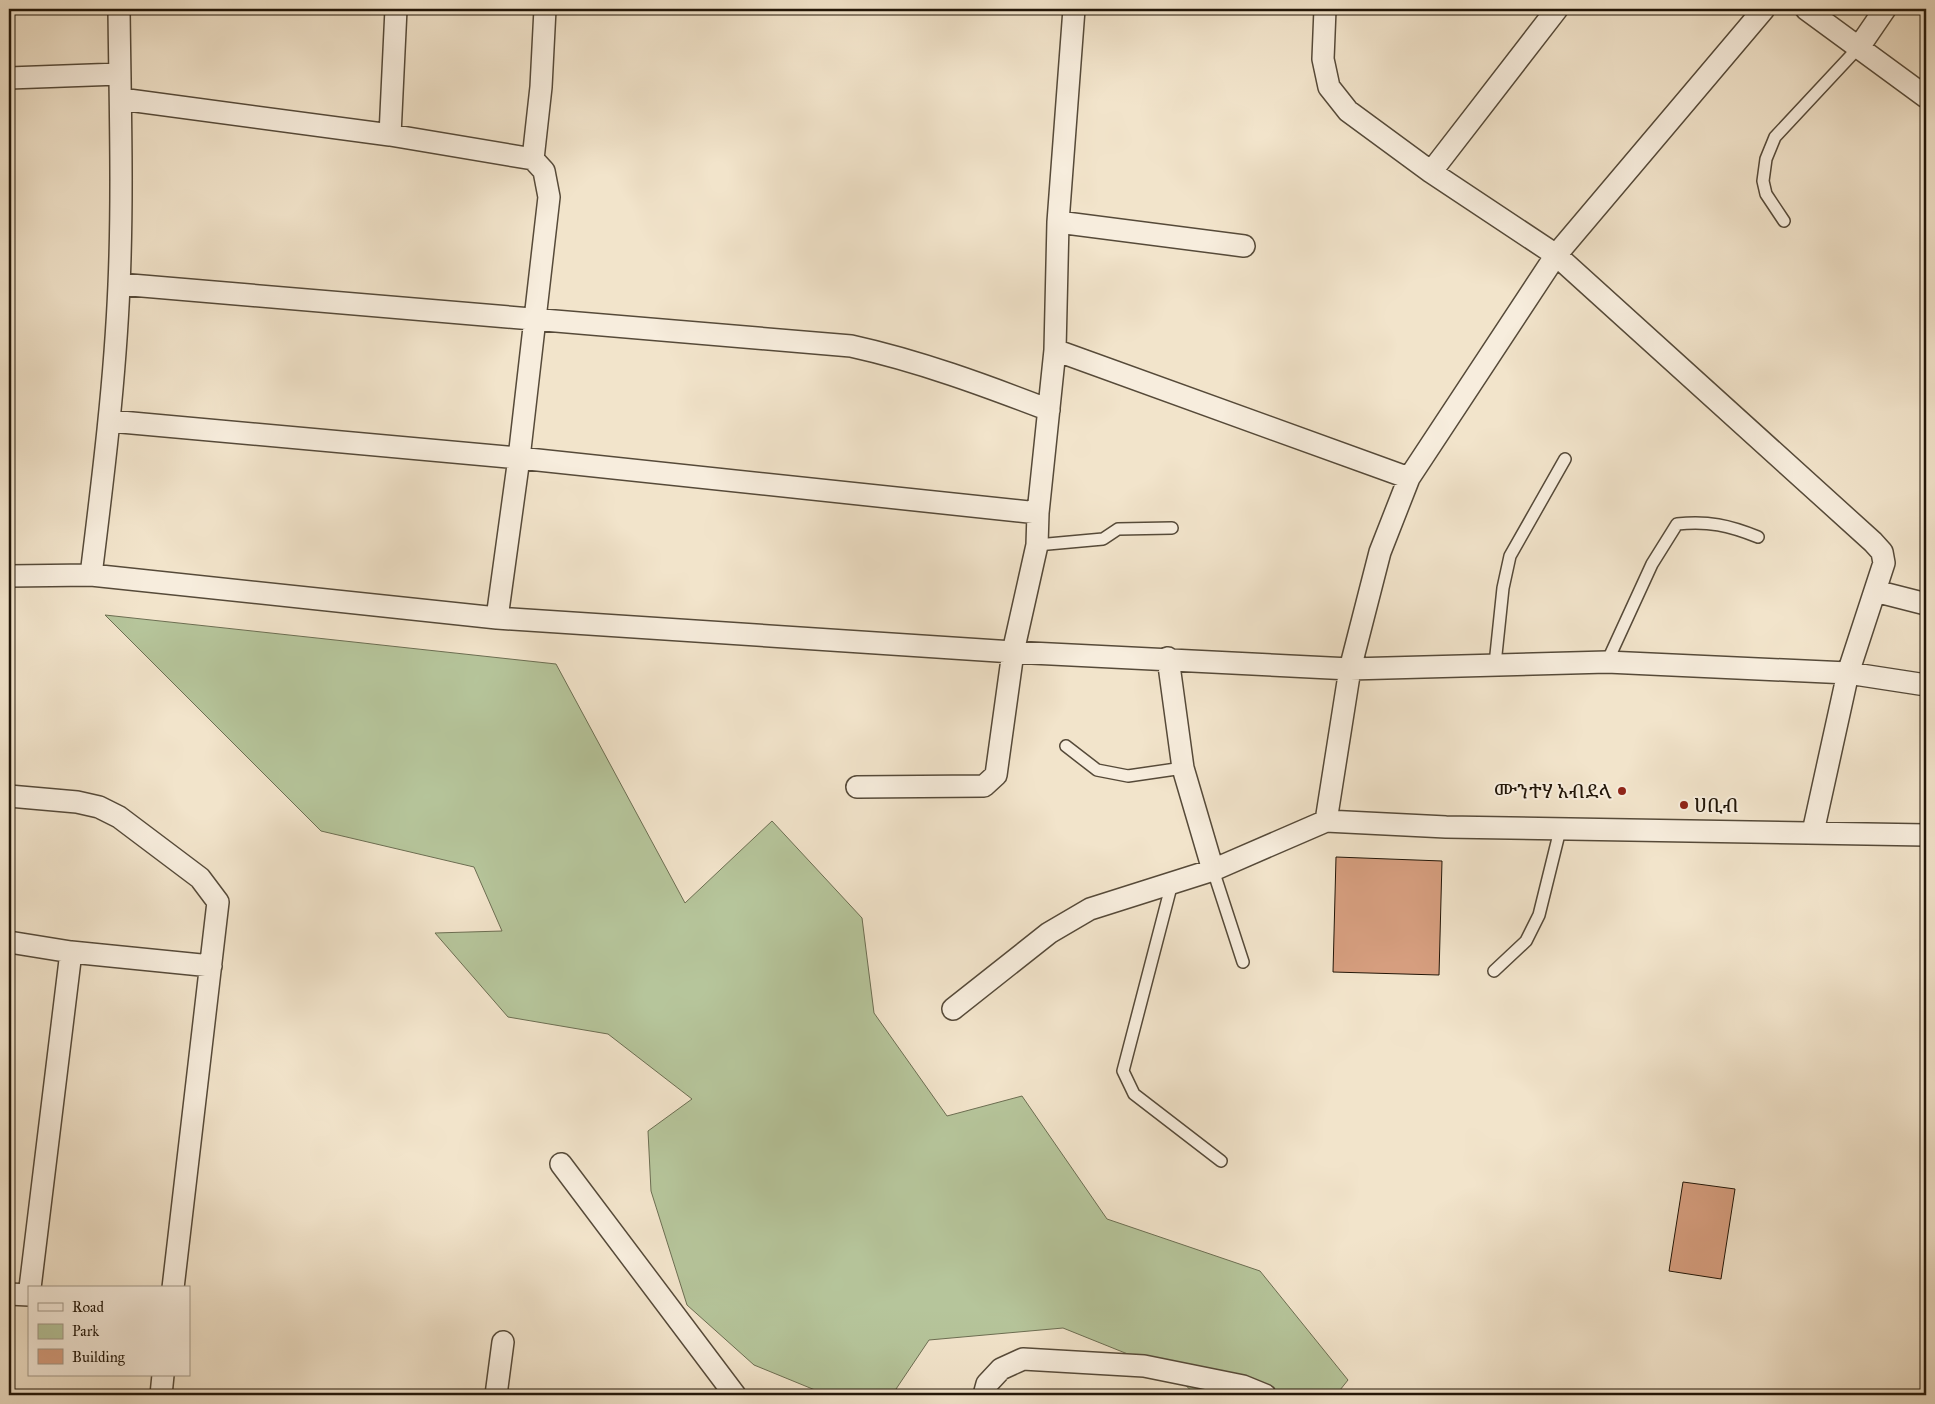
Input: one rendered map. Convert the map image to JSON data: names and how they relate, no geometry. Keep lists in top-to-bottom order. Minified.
{"places":["ሙንተሃ አብደላ","ሀቢብ"],"legend":["Road","Park","Building"]}
